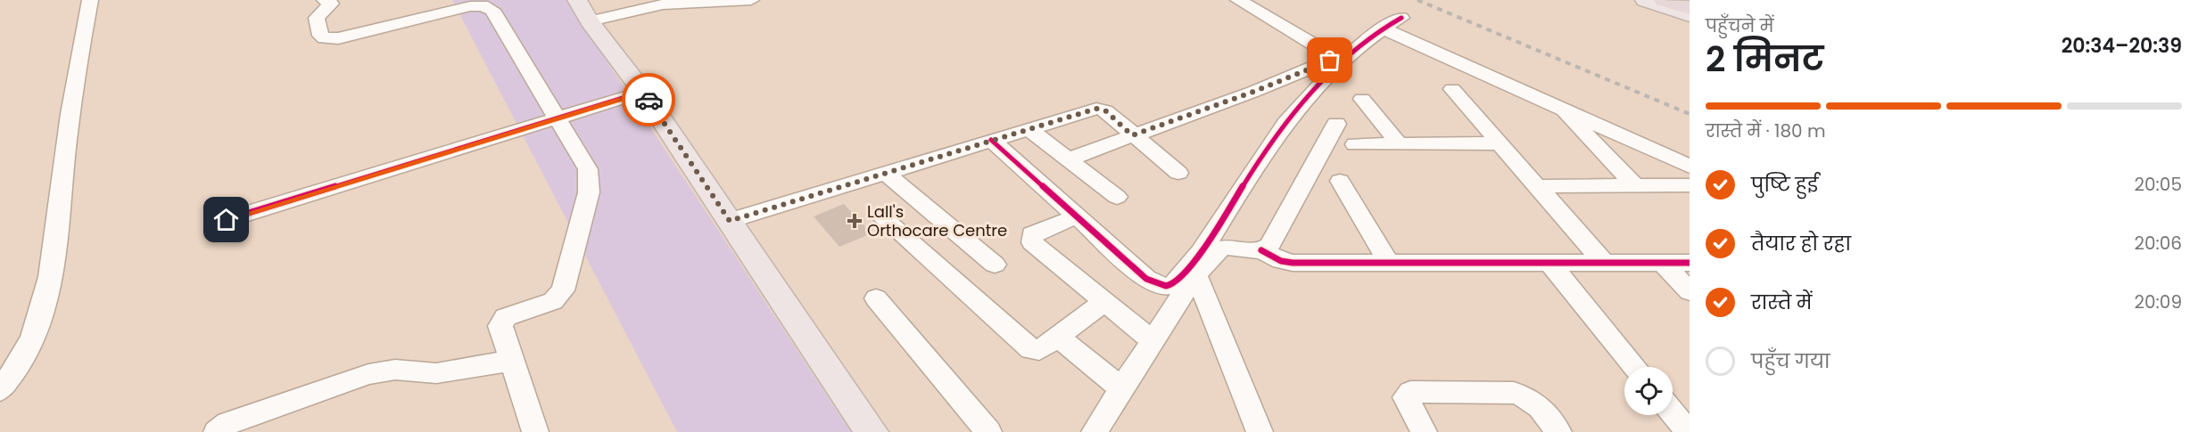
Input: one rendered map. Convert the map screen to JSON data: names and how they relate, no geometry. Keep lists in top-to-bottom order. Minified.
{"places":{"health":["Lall's Orthocare Centre"]},"page":{"heading":["2 मिनट","पहुँचने में","20:34–20:39"],"bar":"रास्ते में · 180 m","list":[["पुष्टि हुई","20:05"],["तैयार हो रहा","20:06"],["रास्ते में","20:09"],"पहुँच गया"]}}
